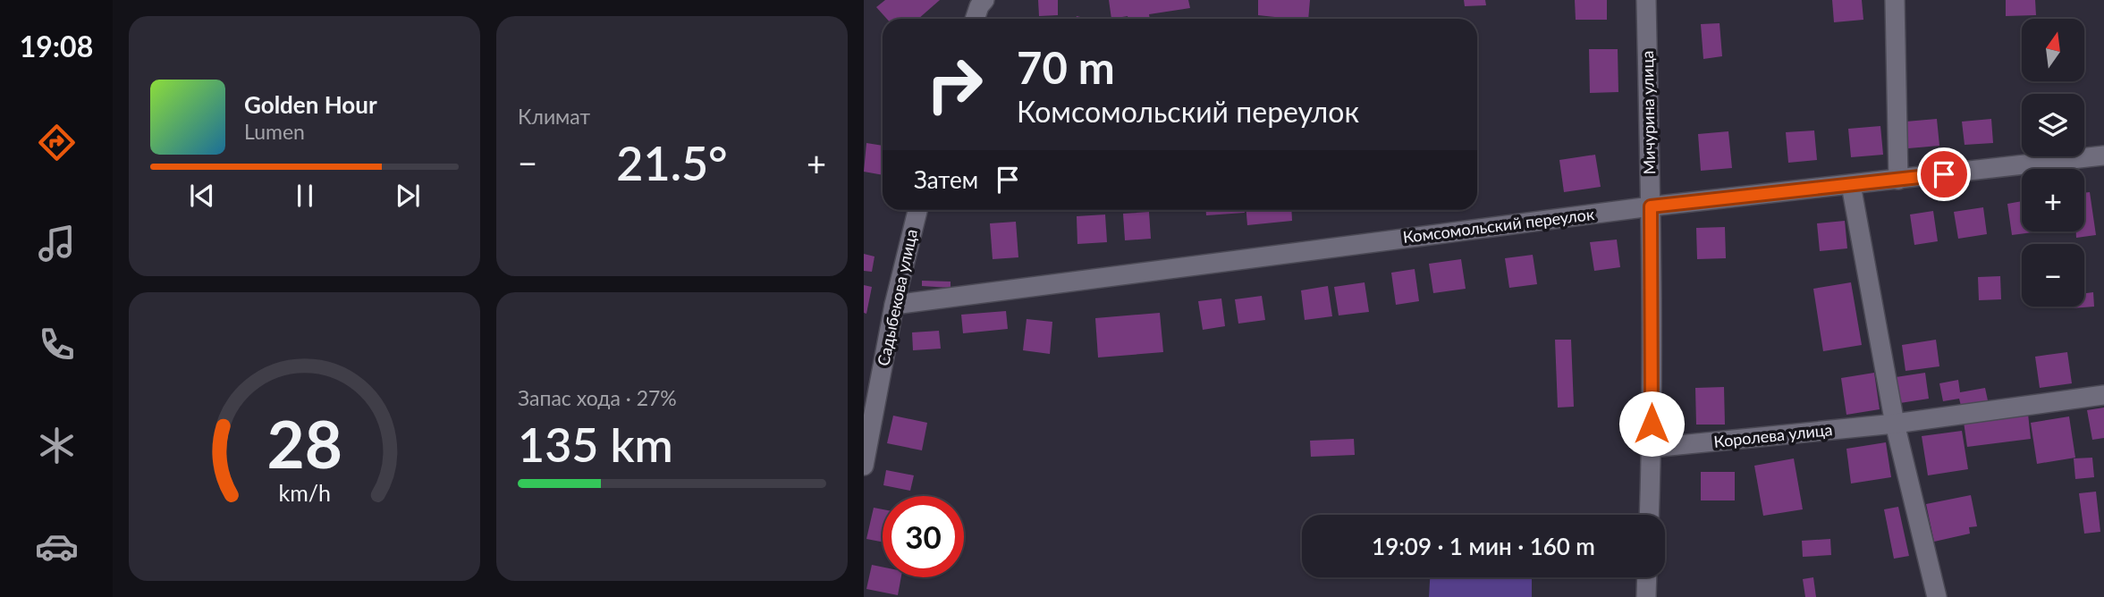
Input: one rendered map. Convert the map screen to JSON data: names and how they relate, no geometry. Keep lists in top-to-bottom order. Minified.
{"streets":{"street":["Мичурина улица","Комсомольский переулок","Садыбекова улица","Королева улица"]},"crossings":[["Мичурина улица","Комсомольский переулок"],["Мичурина улица","Королева улица"],["Комсомольский переулок","Садыбекова улица"]],"north":"top","page":{"tabs":"19:08","tile":["Климат",["Запас хода · 27%","135 km"]],"map_buttons":["+","−"],"turn":["70 m","Комсомольский переулок"],"song":["Golden Hour","Lumen"],"heat":["−","21.5°","+"],"then":"Затем","limit":"30","trip":"19:09 · 1 мин · 160 m","gauge":["28","km/h"]}}
